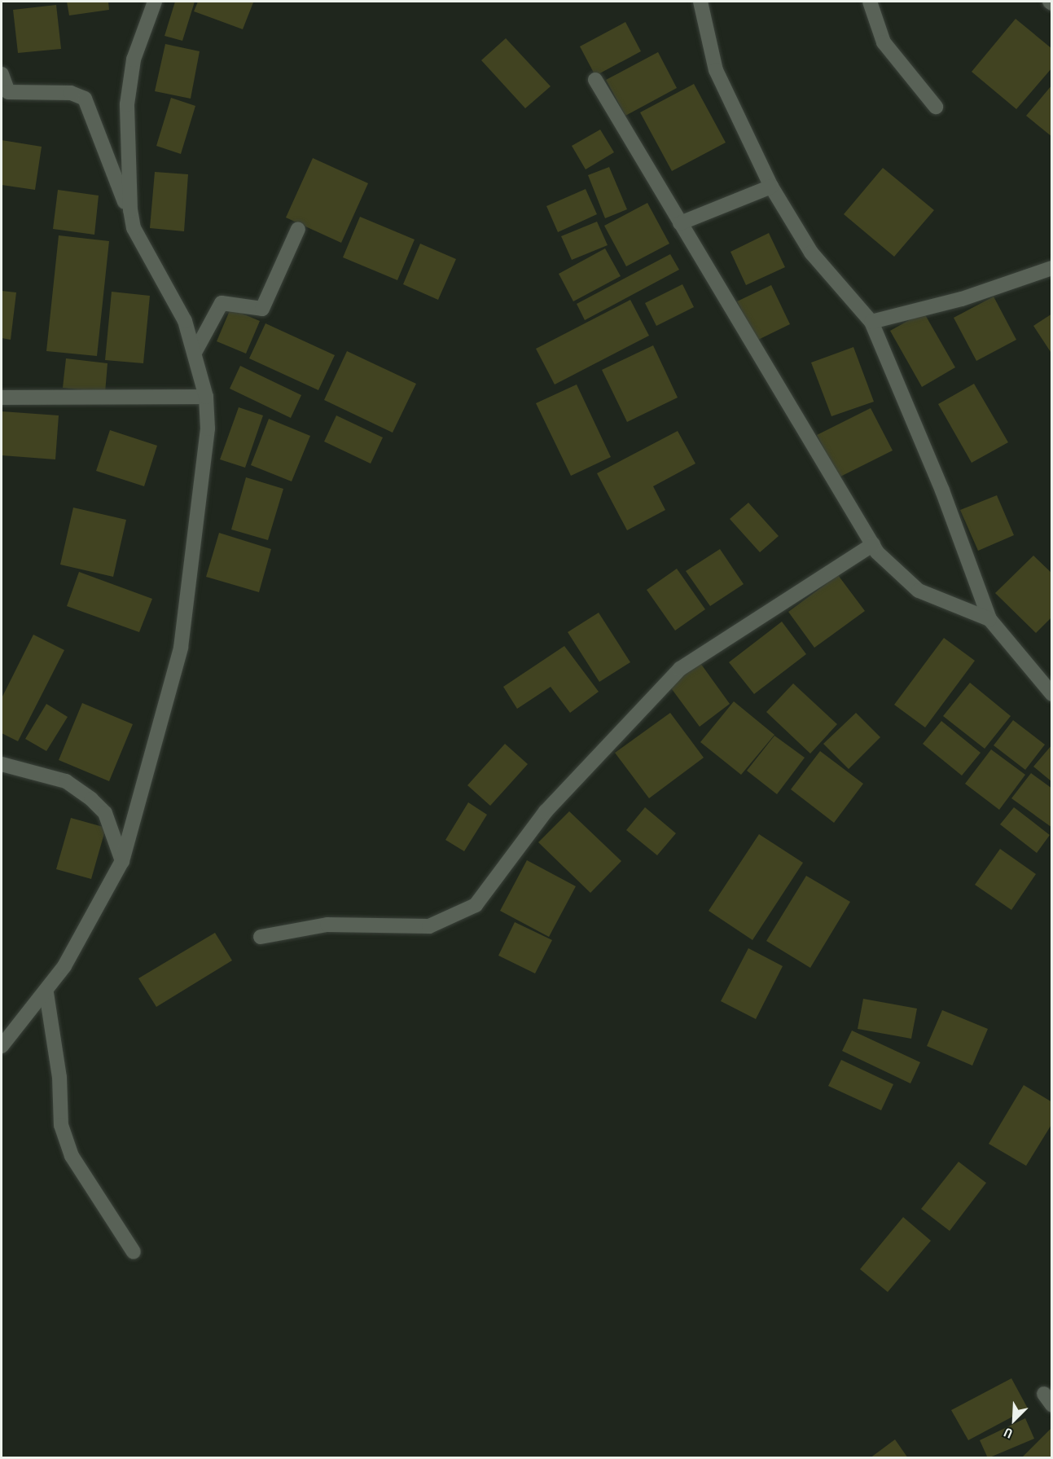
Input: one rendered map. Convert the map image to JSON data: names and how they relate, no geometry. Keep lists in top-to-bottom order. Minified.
{"north":"bottom left"}
